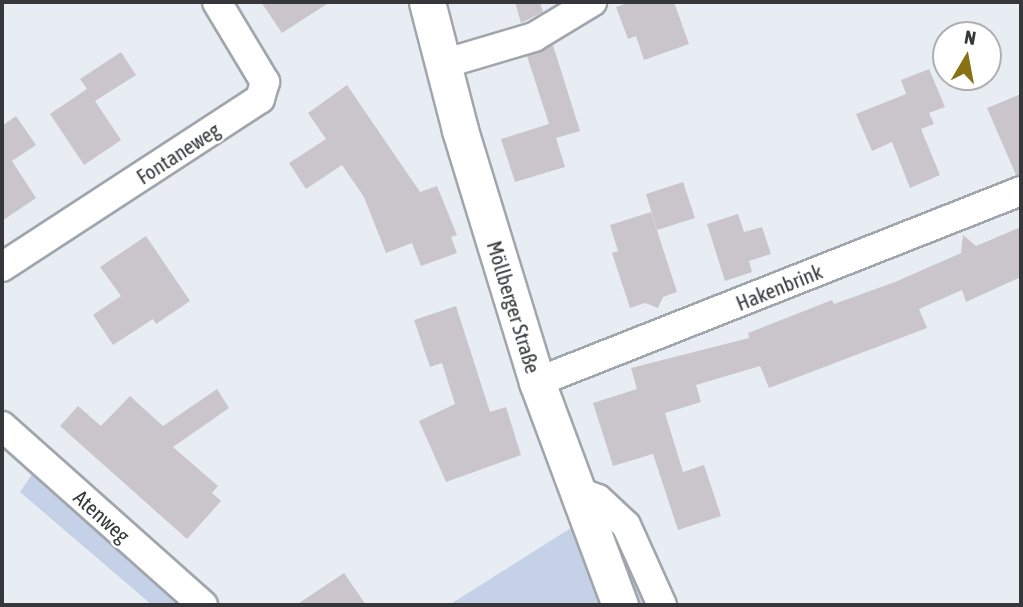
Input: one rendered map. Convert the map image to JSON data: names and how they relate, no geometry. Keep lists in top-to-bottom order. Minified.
{"streets":{"street":["Fontaneweg","Hakenbrink","Möllberger Straße","Atenweg"]},"crossings":[["Hakenbrink","Möllberger Straße"]],"north":"top"}
